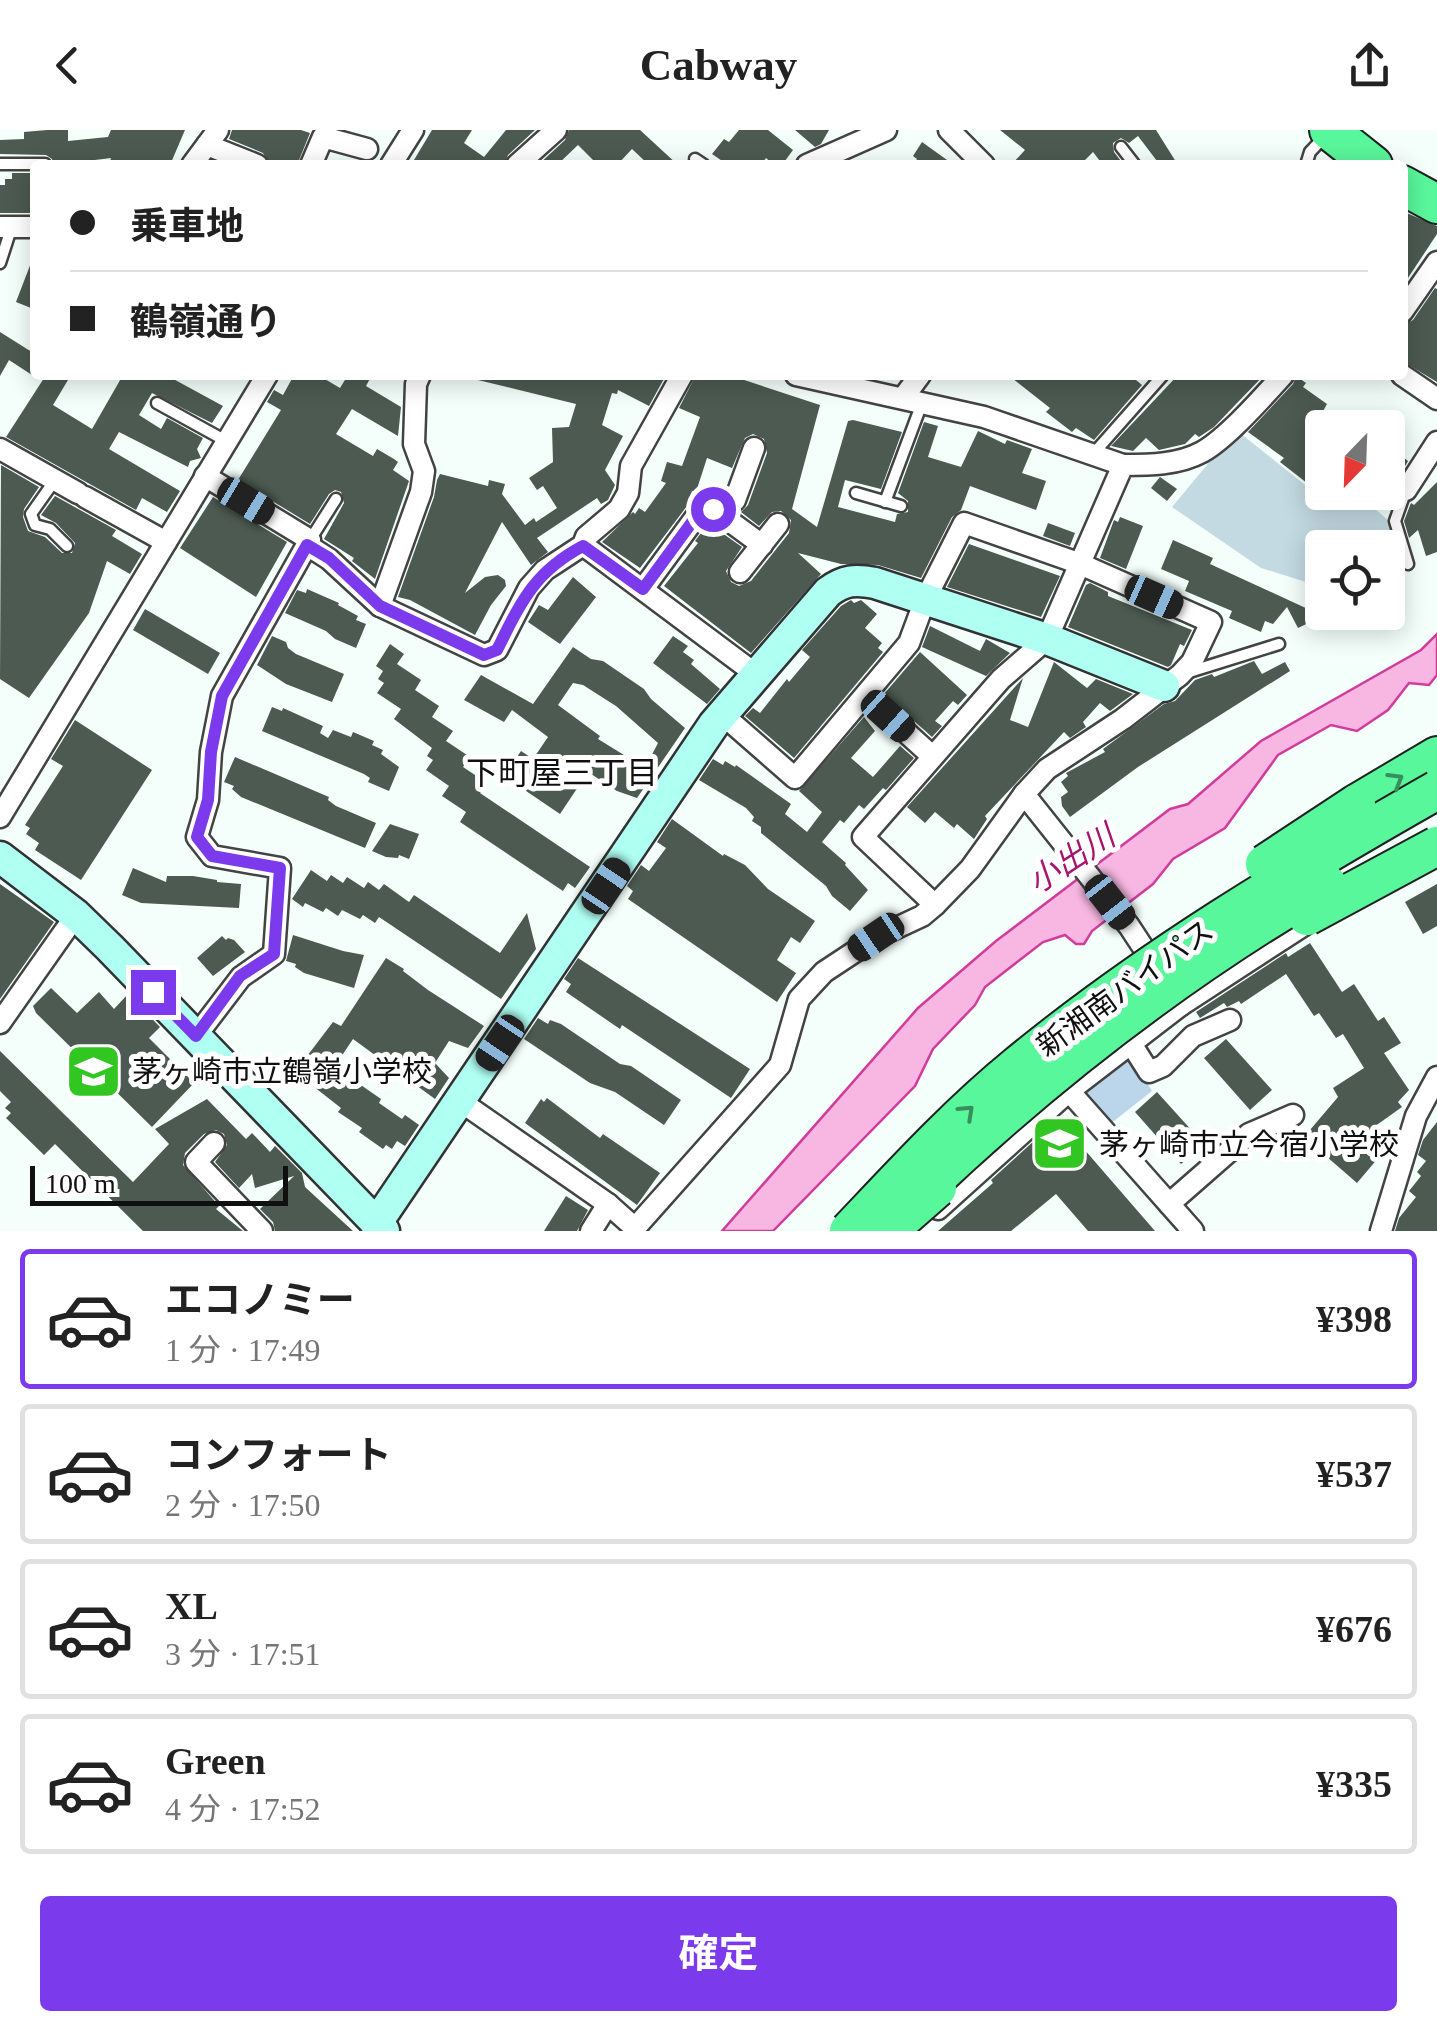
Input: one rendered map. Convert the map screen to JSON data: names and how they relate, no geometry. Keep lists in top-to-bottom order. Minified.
{"streets":{"highway":["新湘南バイパス"]},"districts":["下町屋三丁目"],"water":["小出川"],"places":{"school or university":["茅ヶ崎市立鶴嶺小学校","茅ヶ崎市立今宿小学校"]},"scale_bar":"100 m","north":"bottom left","page":{"header":"Cabway","banner":["乗車地","鶴嶺通り"],"scale":"100 m","list":[{"name":"エコノミー","note":"1 分 · 17:49","value":"¥398"},{"name":"コンフォート","note":"2 分 · 17:50","value":"¥537"},{"name":"XL","note":"3 分 · 17:51","value":"¥676"},{"name":"Green","note":"4 分 · 17:52","value":"¥335"}],"buttons":"確定"}}
